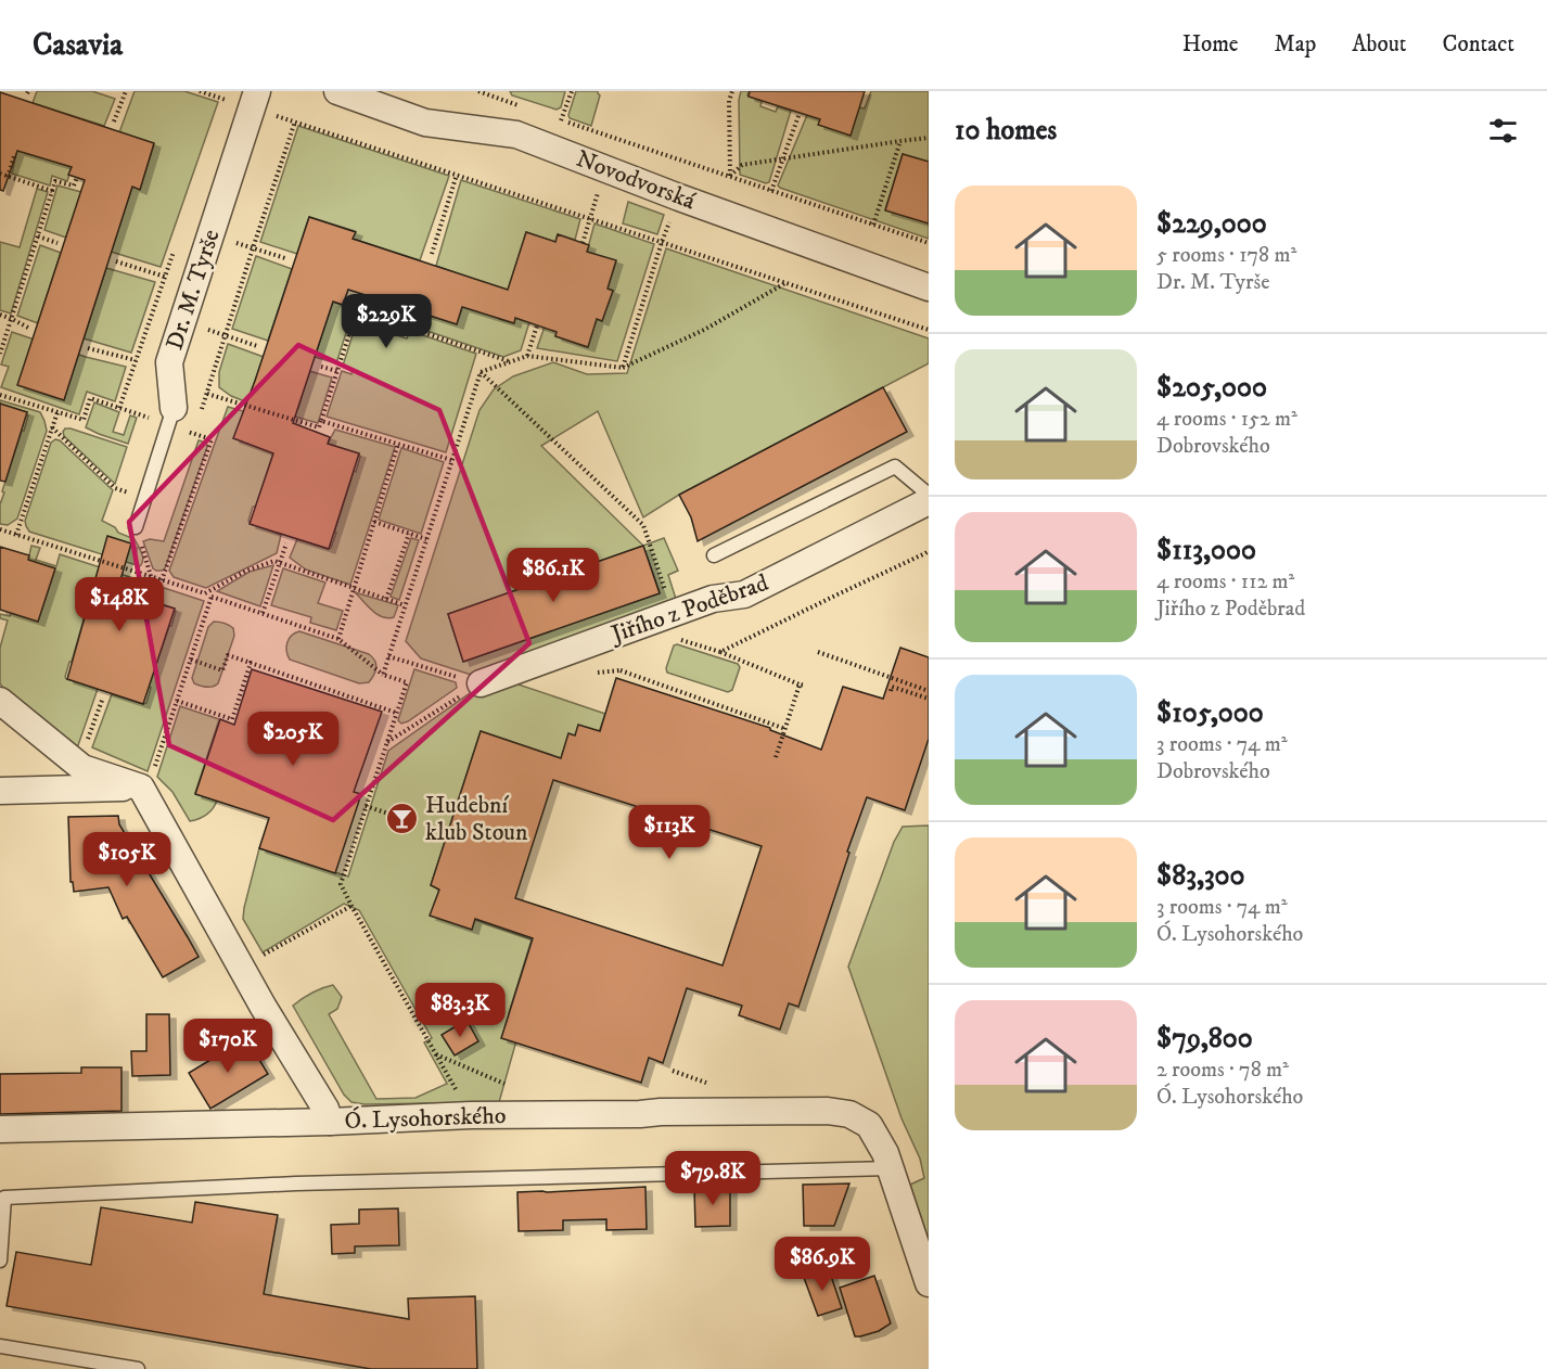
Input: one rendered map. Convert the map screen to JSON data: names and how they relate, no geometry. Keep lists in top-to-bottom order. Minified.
{"streets":{"street":["Novodvorská","Dr. M. Tyrše","Jiřího z Poděbrad","Ó. Lysohorského"]},"places":{"bar":["Hudební klub Stoun"]},"page":{"header":"Casavia","nav":["Home","Map","About","Contact"],"heading":"10 homes","list":[{"name":"$229,000","note":"5 rooms · 178 m² · Dr. M. Tyrše"},{"name":"$205,000","note":"4 rooms · 152 m² · Dobrovského"},{"name":"$113,000","note":"4 rooms · 112 m² · Jiřího z Poděbrad"},{"name":"$105,000","note":"3 rooms · 74 m² · Dobrovského"},{"name":"$83,300","note":"3 rooms · 74 m² · Ó. Lysohorského"},{"name":"$79,800","note":"2 rooms · 78 m² · Ó. Lysohorského"}],"price":["$229K","$86.1K","$148K","$205K","$113K","$105K","$83.3K","$170K","$79.8K","$86.9K"]}}
